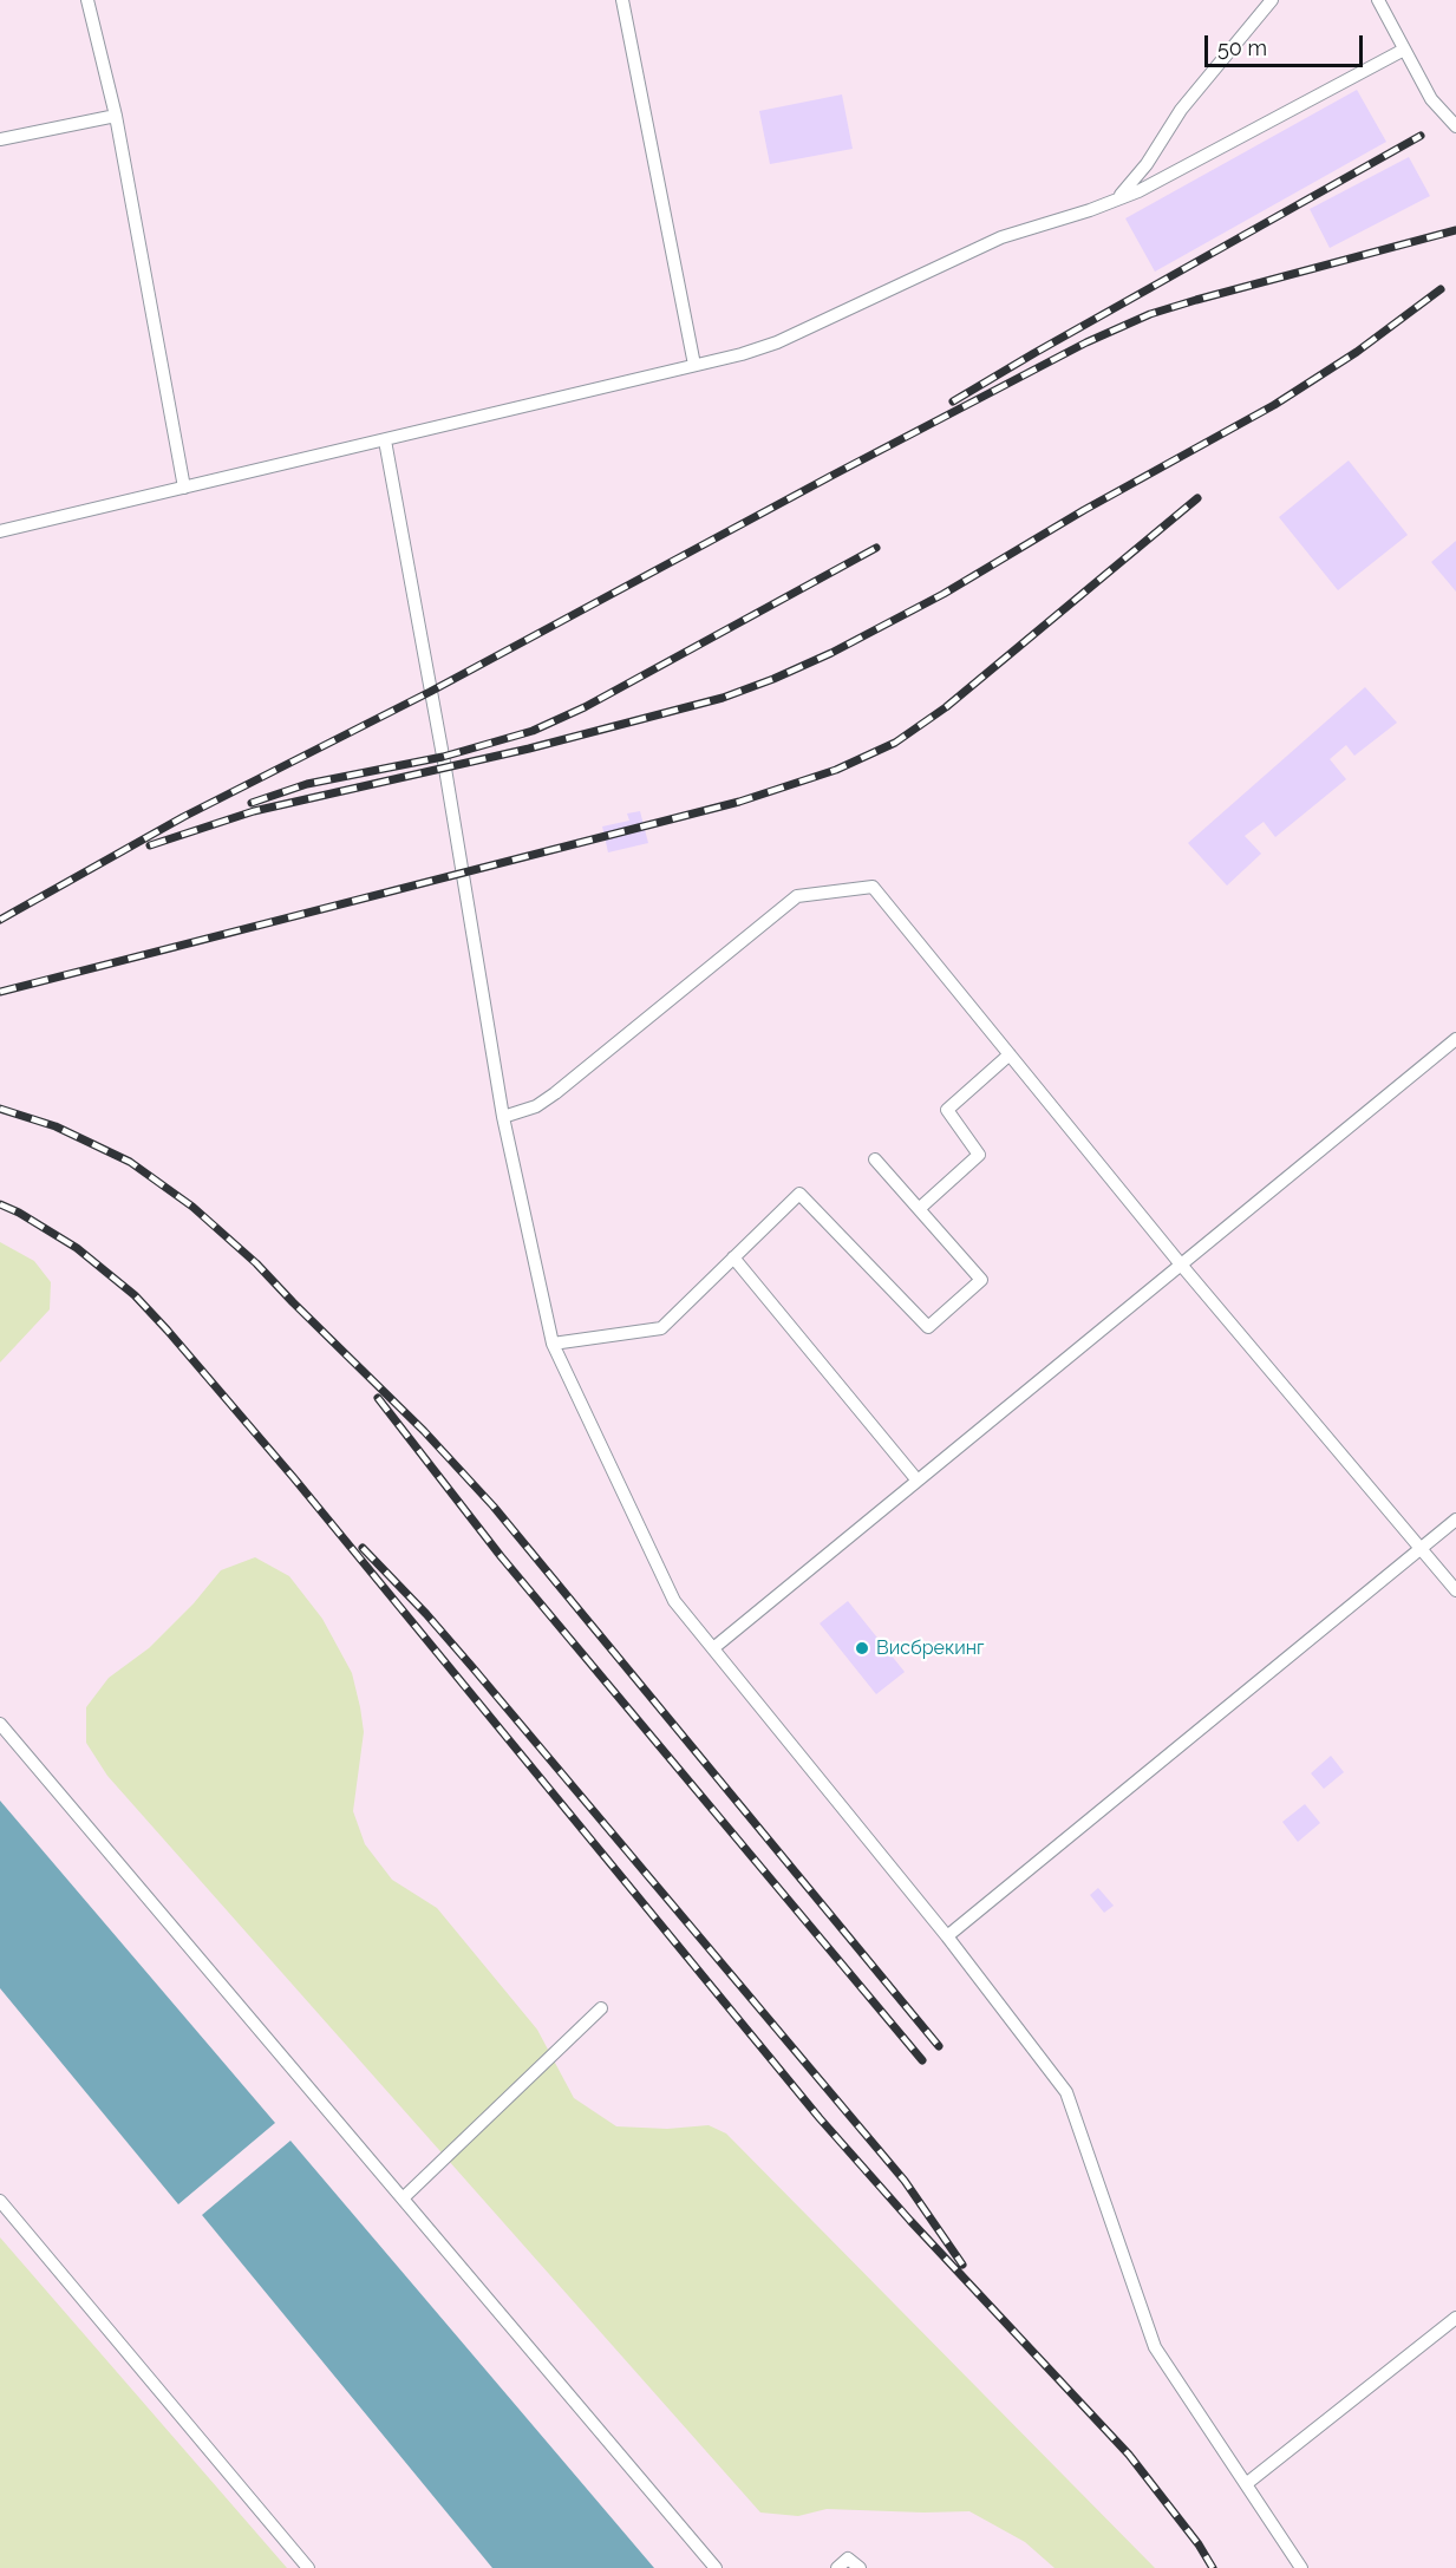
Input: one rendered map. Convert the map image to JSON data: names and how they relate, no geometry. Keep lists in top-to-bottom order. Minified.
{"places":["Висбрекинг"],"scale_bar":"50 m"}
